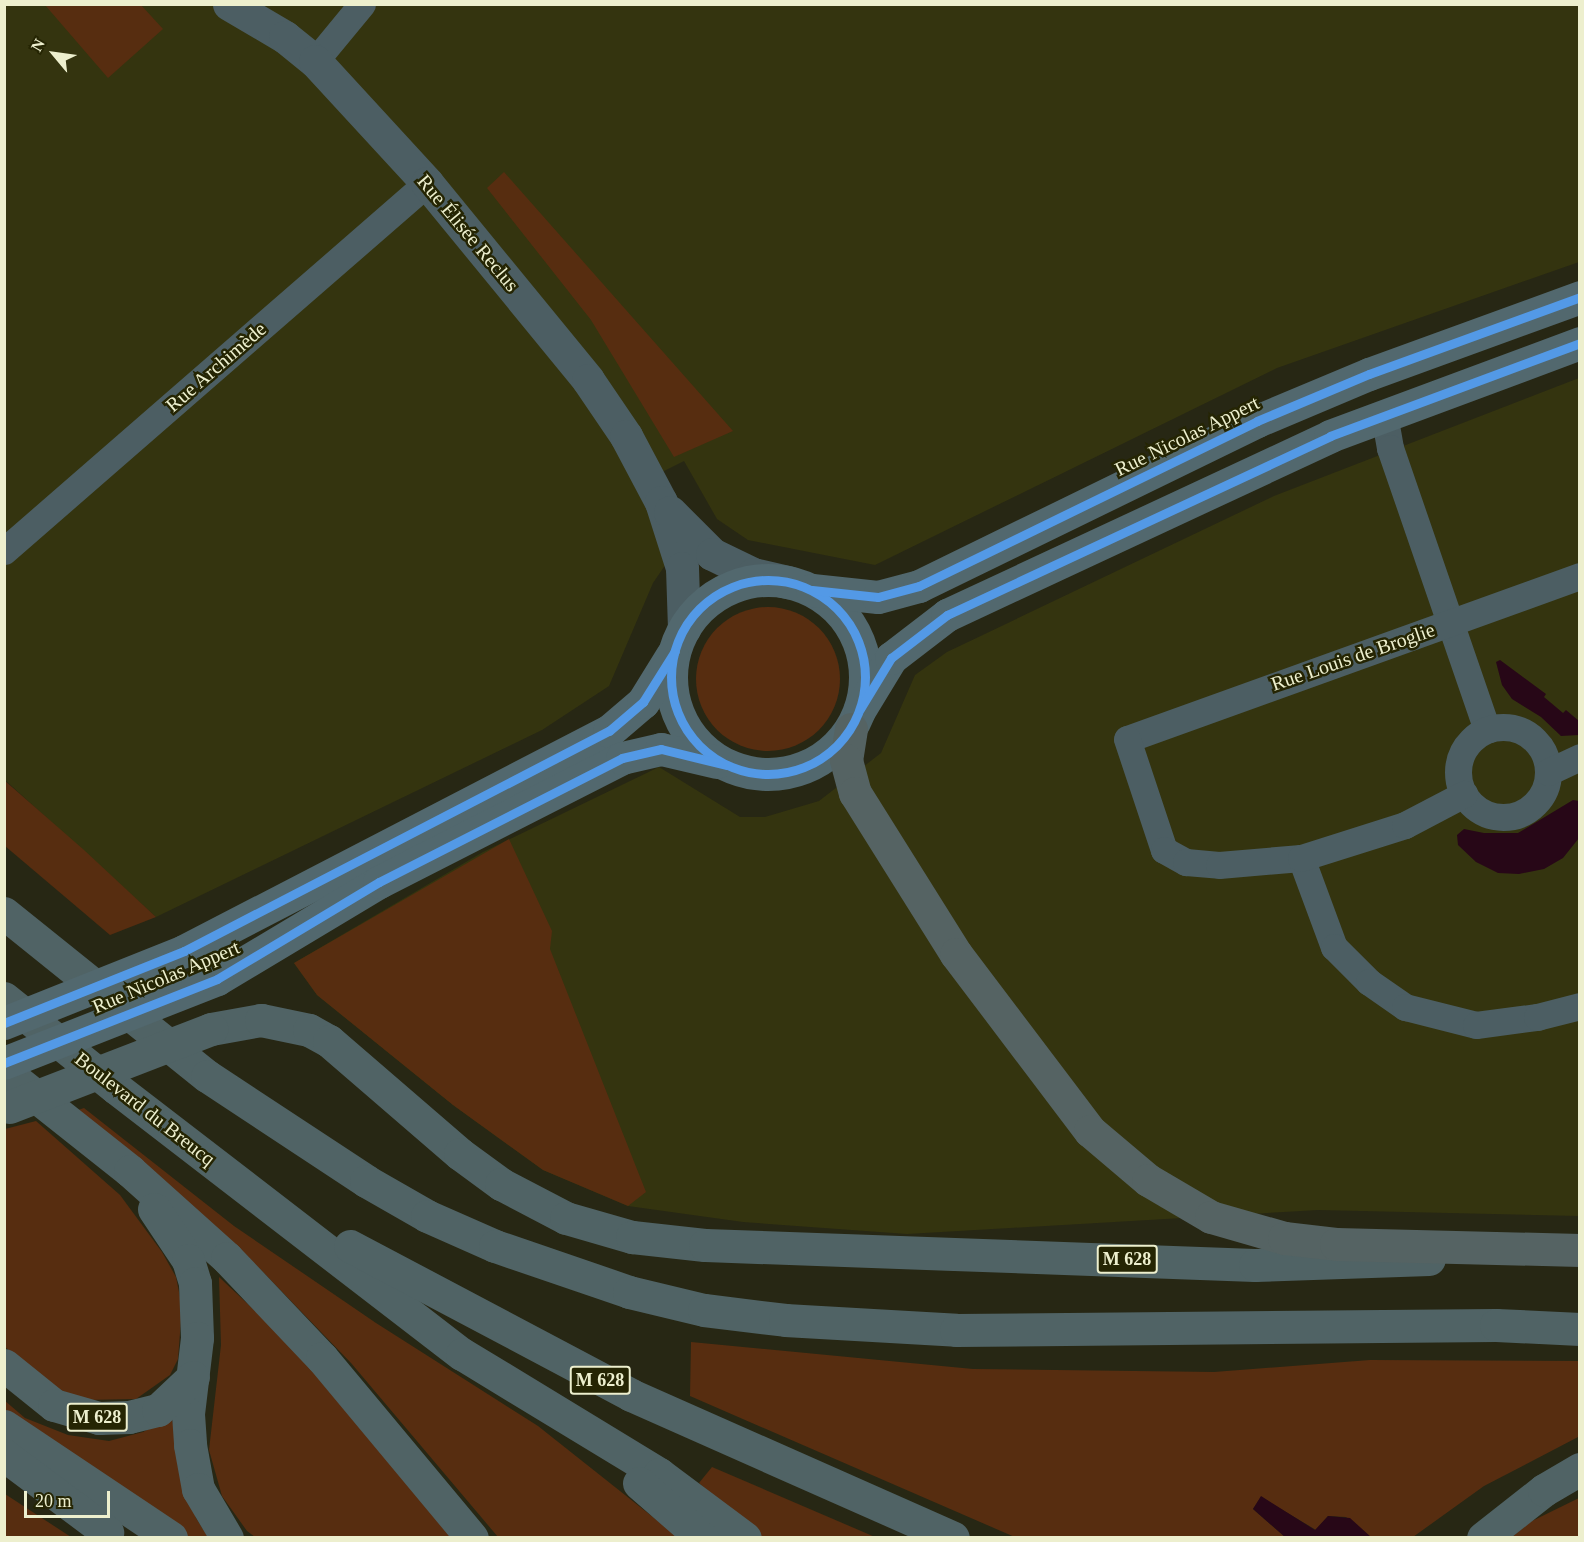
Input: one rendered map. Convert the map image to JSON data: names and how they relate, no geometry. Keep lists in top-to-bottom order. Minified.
{"streets":{"highway":["Boulevard du Breucq","M 628"],"main road":["Rue Nicolas Appert"],"street":["Rue Élisée Reclus","Rue Archimède","Rue Louis de Broglie"]},"crossings":[["Rue Élisée Reclus","Rue Archimède"],["Rue Élisée Reclus","Rue Nicolas Appert"],["Boulevard du Breucq","M 628"]],"scale_bar":"20 m","north":"top left"}
